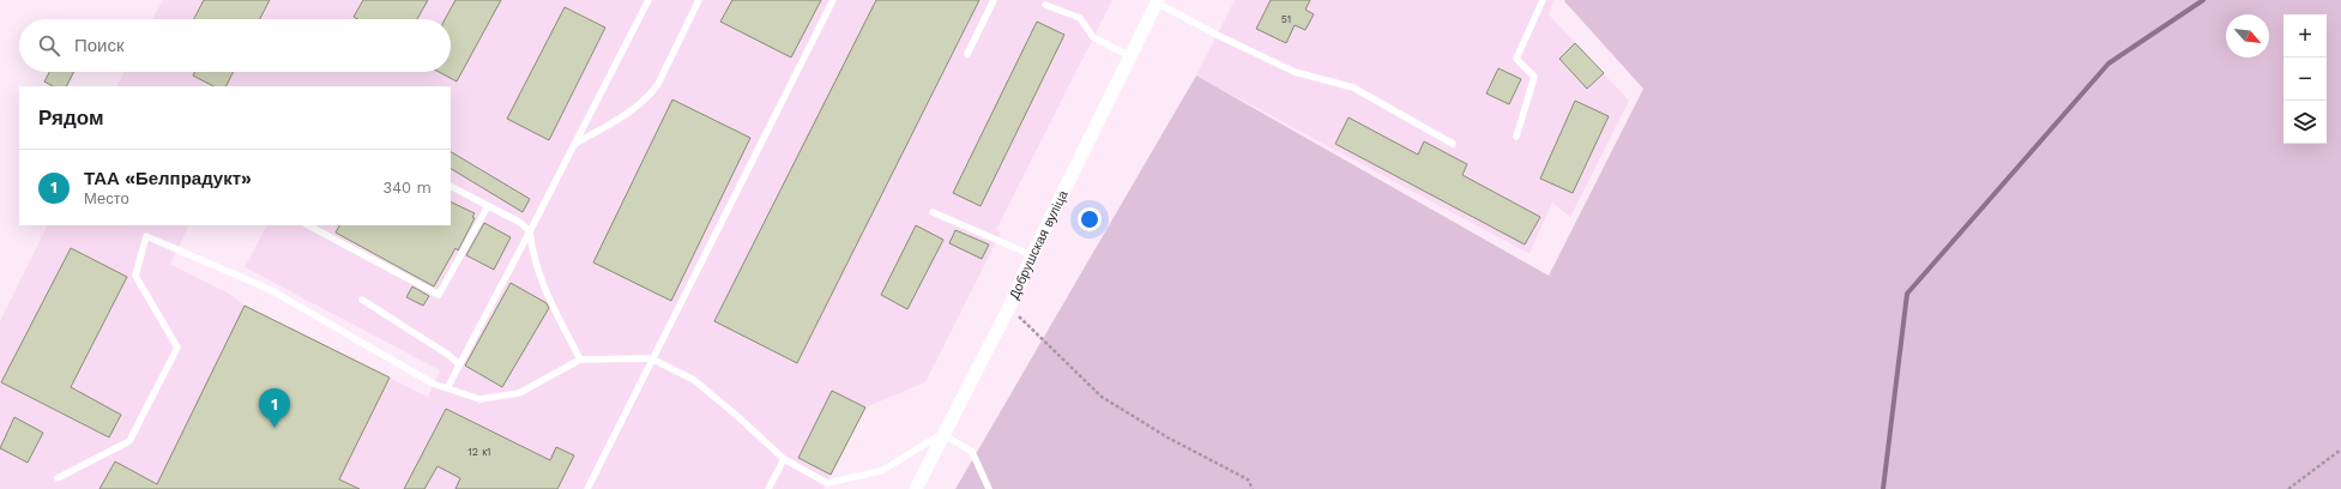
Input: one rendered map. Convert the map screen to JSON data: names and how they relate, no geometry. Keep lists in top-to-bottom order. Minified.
{"streets":{"street":["Добрушская вуліца"]},"house_numbers":["51","12 к1"],"north":"bottom right","page":{"map_buttons":["+","−"],"search":"Поиск","heading":"Рядом","list":[{"mark":"1","name":"ТАА «Белпрадукт»","note":"Место","value":"340 m"}],"pins":"1"}}
